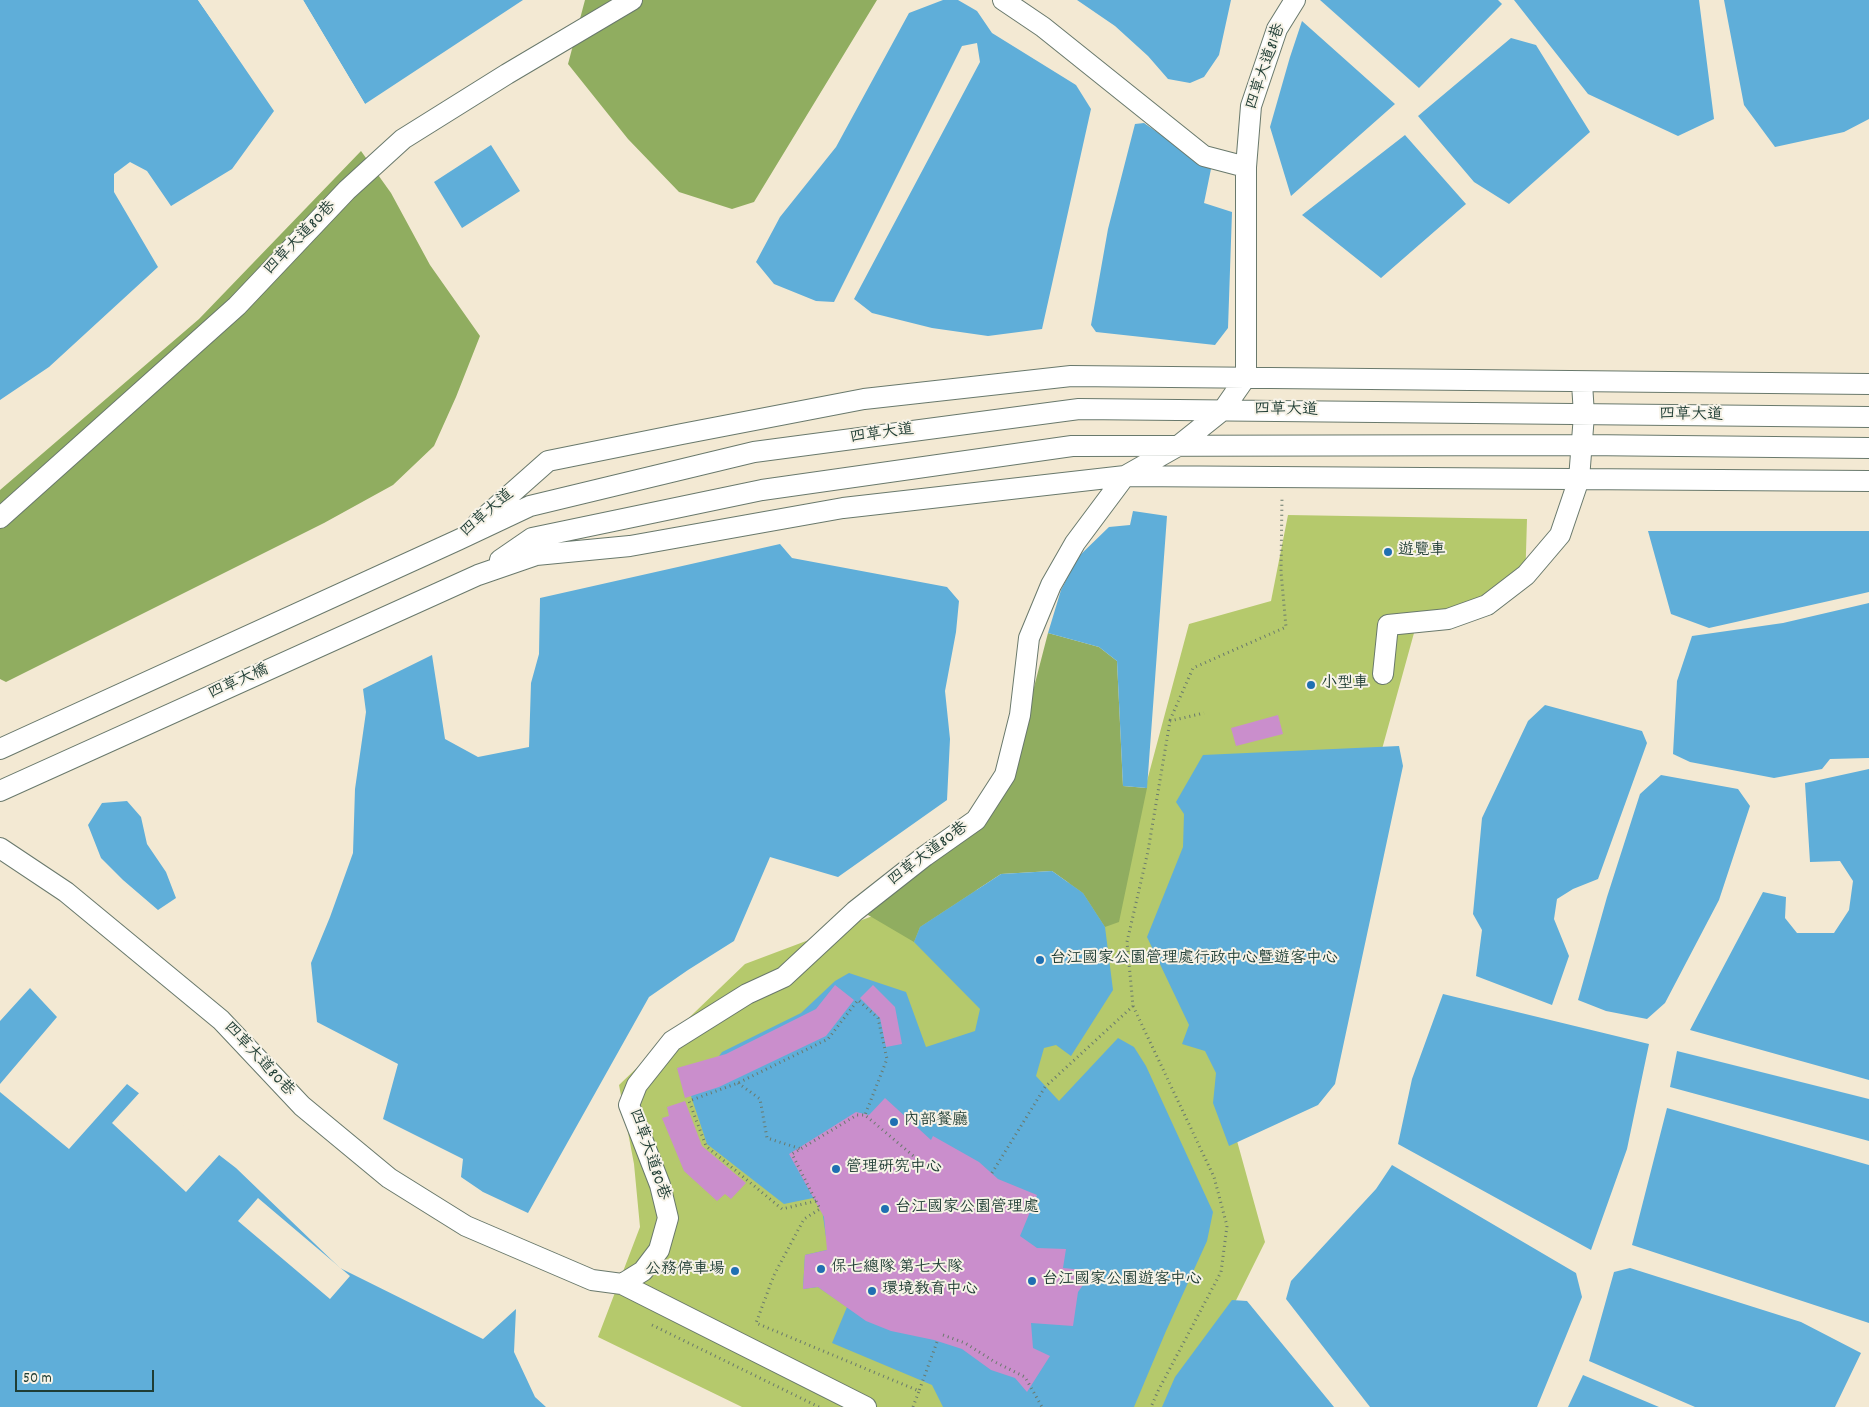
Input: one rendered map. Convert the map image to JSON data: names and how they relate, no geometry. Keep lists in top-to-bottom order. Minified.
{"streets":{"street":["四草大道81巷","四草大道80巷","四草大道","四草大橋"]},"crossings":[["四草大道81巷","四草大道80巷"],["四草大道81巷","四草大道"],["四草大道80巷","四草大道"],["四草大道","四草大橋"]],"places":["遊覽車","小型車","台江國家公園管理處行政中心暨遊客中心","內部餐廳","管理研究中心","台江國家公園管理處","保七總隊 第七大隊","公務停車場","台江國家公園遊客中心","環境教育中心"],"scale_bar":"50 m"}
